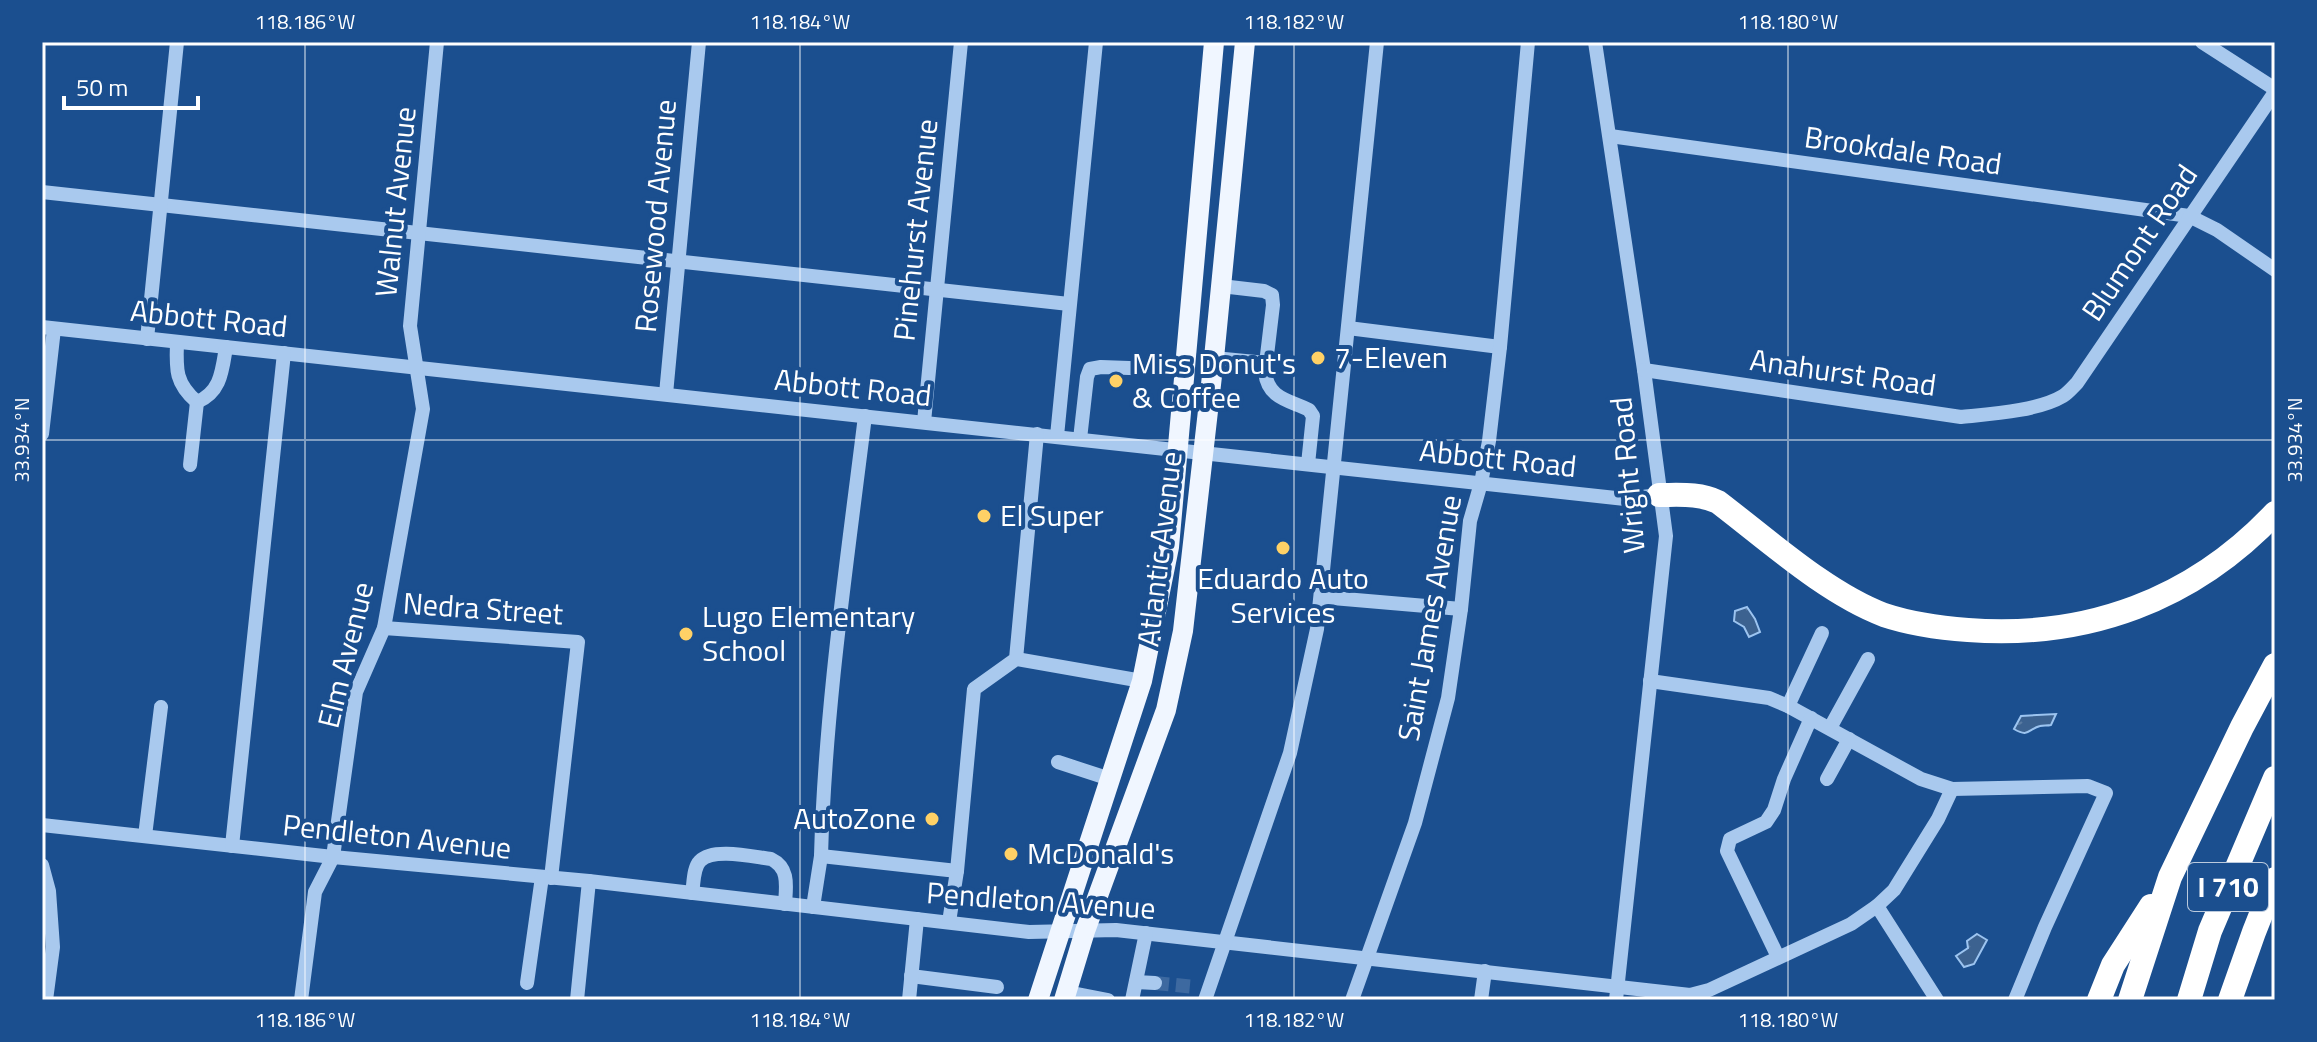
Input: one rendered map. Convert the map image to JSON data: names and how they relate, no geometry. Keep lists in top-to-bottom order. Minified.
{"streets":{"highway":["I 710"],"main road":["Atlantic Avenue"],"street":["Brookdale Road","Walnut Avenue","Rosewood Avenue","Pinehurst Avenue","Blumont Road","Abbott Road","Anahurst Road","Wright Road","Nedra Street","Saint James Avenue","Elm Avenue","Pendleton Avenue"]},"crossings":[["Brookdale Road","Blumont Road"],["Brookdale Road","Wright Road"],["Walnut Avenue","Abbott Road"],["Walnut Avenue","Elm Avenue"],["Rosewood Avenue","Abbott Road"],["Pinehurst Avenue","Abbott Road"],["Blumont Road","Anahurst Road"],["Abbott Road","Wright Road"],["Abbott Road","Atlantic Avenue"],["Abbott Road","Saint James Avenue"],["Abbott Road","Elm Avenue"],["Anahurst Road","Wright Road"],["Wright Road","Pendleton Avenue"],["Atlantic Avenue","Pendleton Avenue"],["Nedra Street","Elm Avenue"],["Nedra Street","Pendleton Avenue"],["Saint James Avenue","Pendleton Avenue"],["Elm Avenue","Pendleton Avenue"]],"places":["7-Eleven","Miss Donut's & Coffee","El Super","Eduardo Auto Services","Lugo Elementary School","AutoZone","McDonald's"],"scale_bar":"50 m","coordinates":["118.186°W","118.184°W","118.182°W","118.180°W","33.934°N"]}
